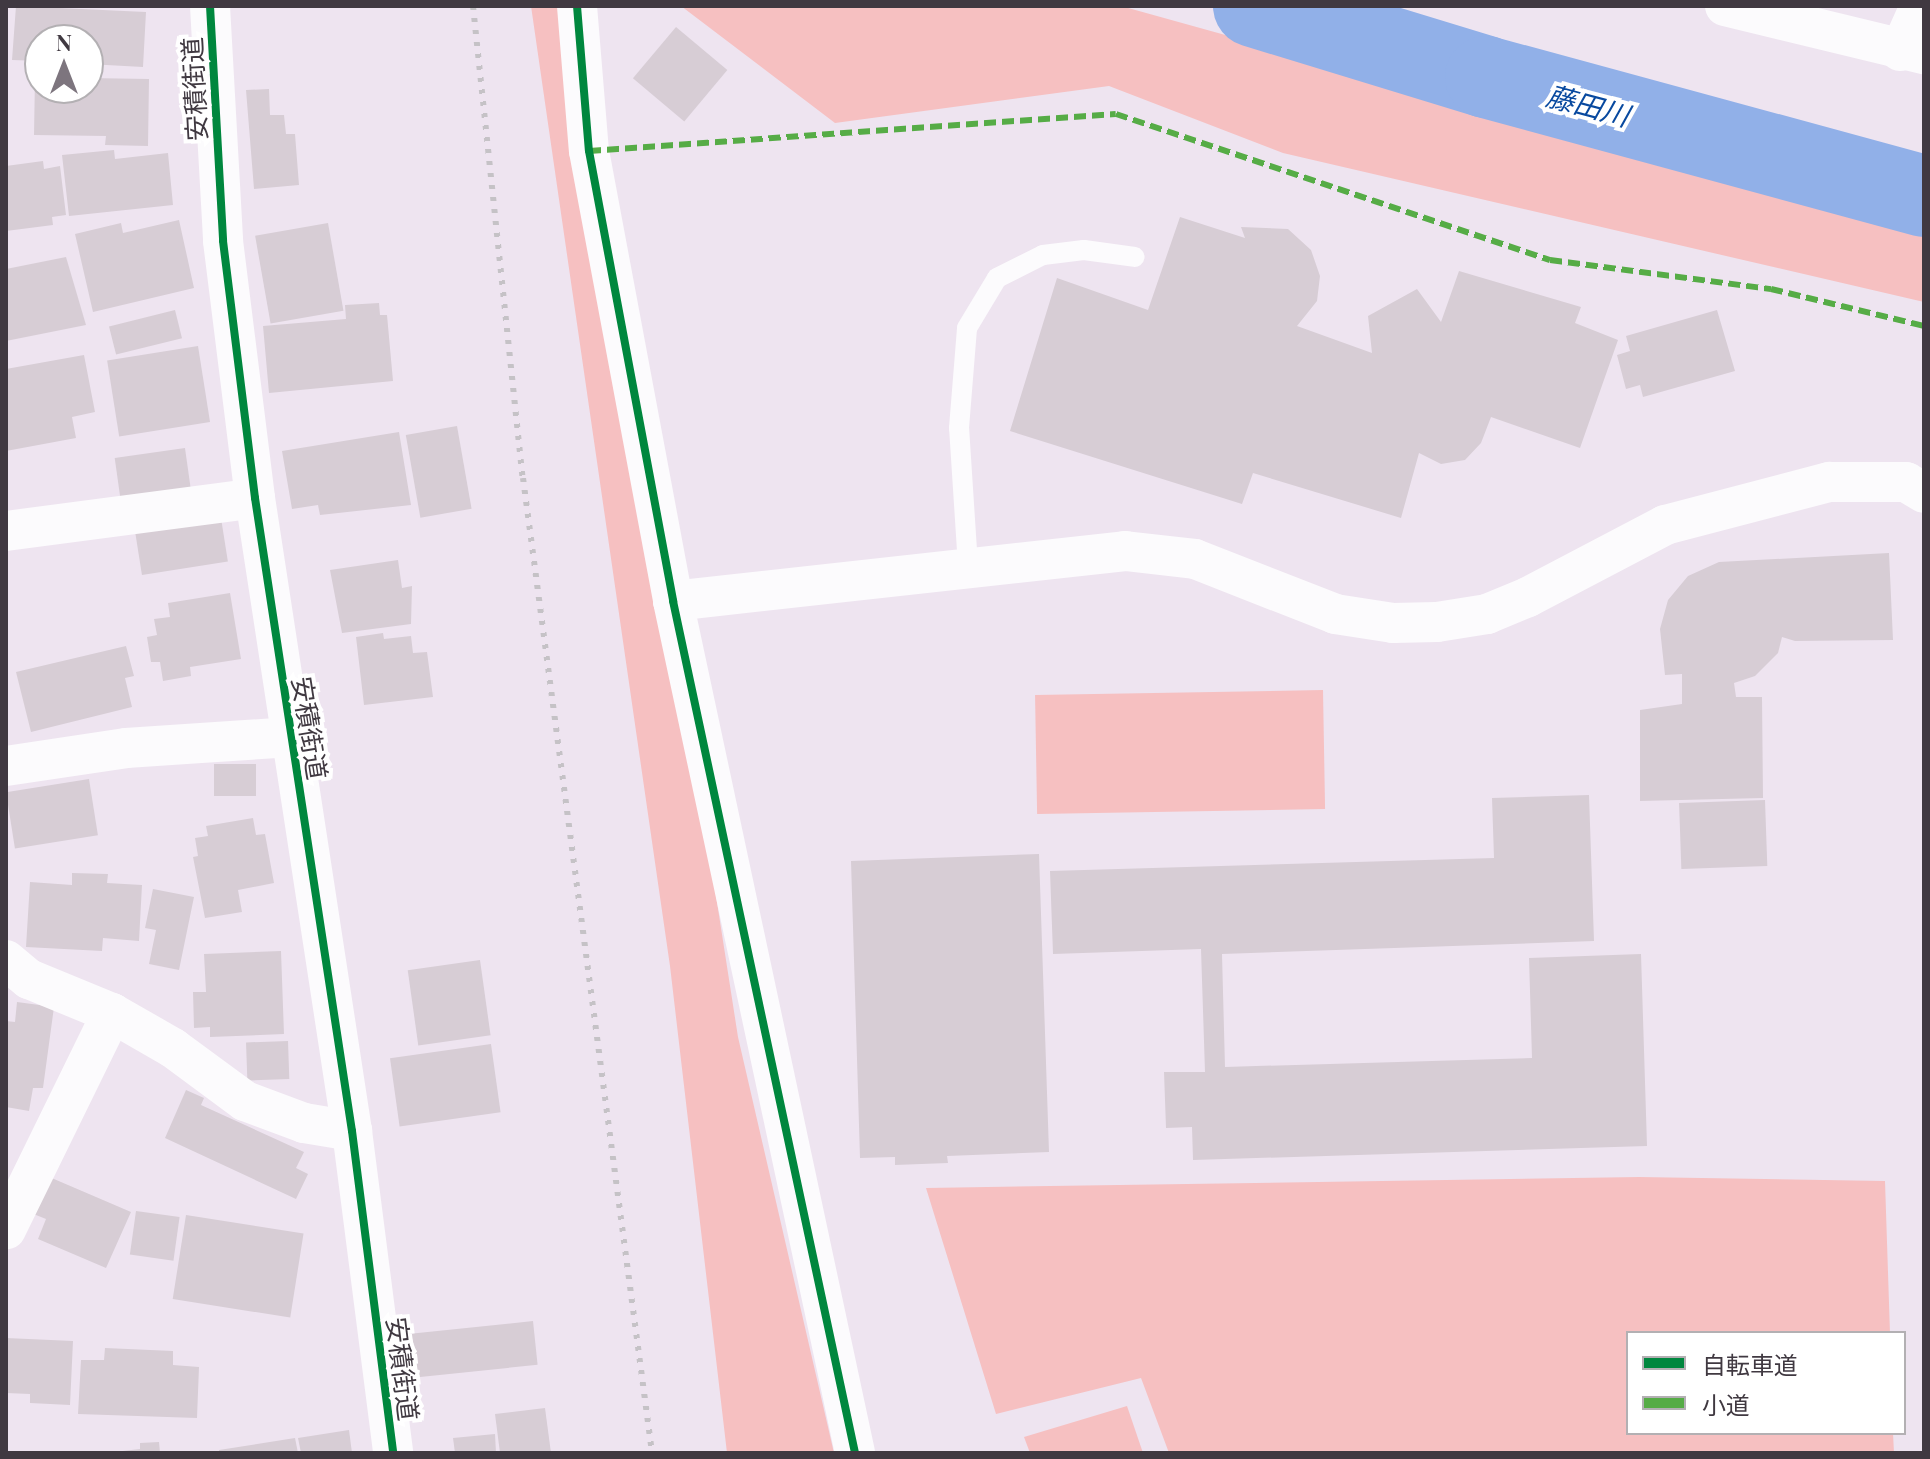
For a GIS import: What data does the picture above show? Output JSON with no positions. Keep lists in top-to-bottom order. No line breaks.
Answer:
{"streets":{"street":["安積街道"]},"water":["藤田川"],"legend":["自転車道","小道"],"north":"top"}
